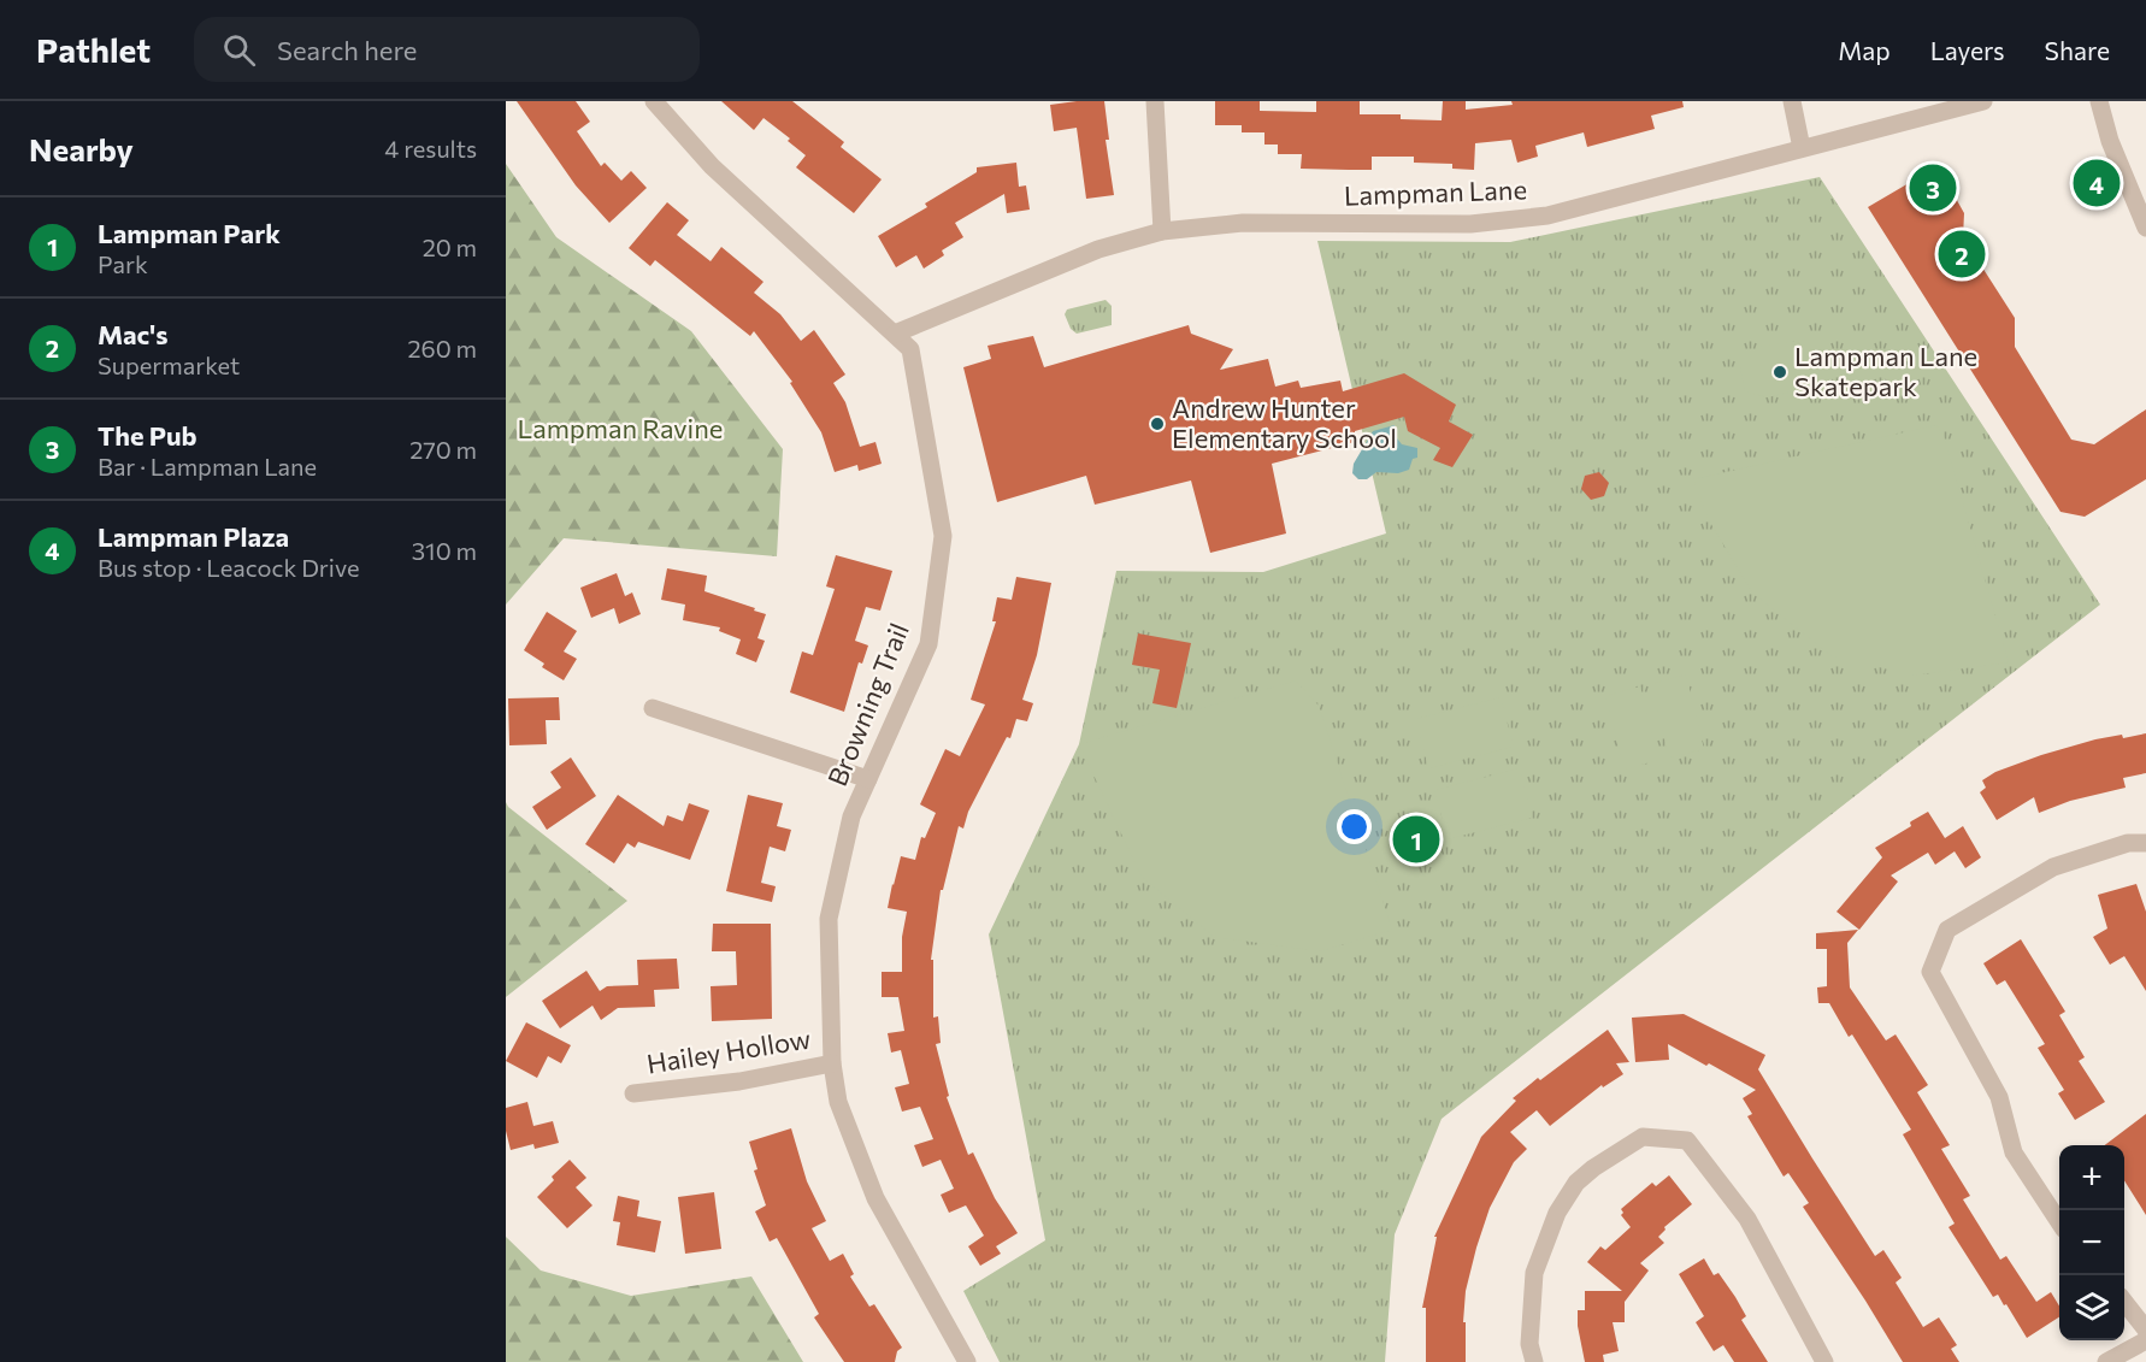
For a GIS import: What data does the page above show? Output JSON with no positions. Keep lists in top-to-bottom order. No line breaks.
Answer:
{"streets":{"street":["Lampman Lane","Browning Trail","Hailey Hollow"]},"crossings":[["Lampman Lane","Browning Trail"],["Browning Trail","Hailey Hollow"]],"parks":["Lampman Ravine"],"places":["Lampman Lane Skatepark","Andrew Hunter Elementary School"],"page":{"header":"Pathlet","search":"Search here","nav":["Map","Layers","Share"],"heading":["Nearby","4 results"],"pins":["4","3","2","1"],"list":[{"mark":"1","name":"Lampman Park","note":"Park","value":"20 m"},{"mark":"2","name":"Mac's","note":"Supermarket","value":"260 m"},{"mark":"3","name":"The Pub","note":"Bar · Lampman Lane","value":"270 m"},{"mark":"4","name":"Lampman Plaza","note":"Bus stop · Leacock Drive","value":"310 m"}],"map_buttons":["+","−"]}}
